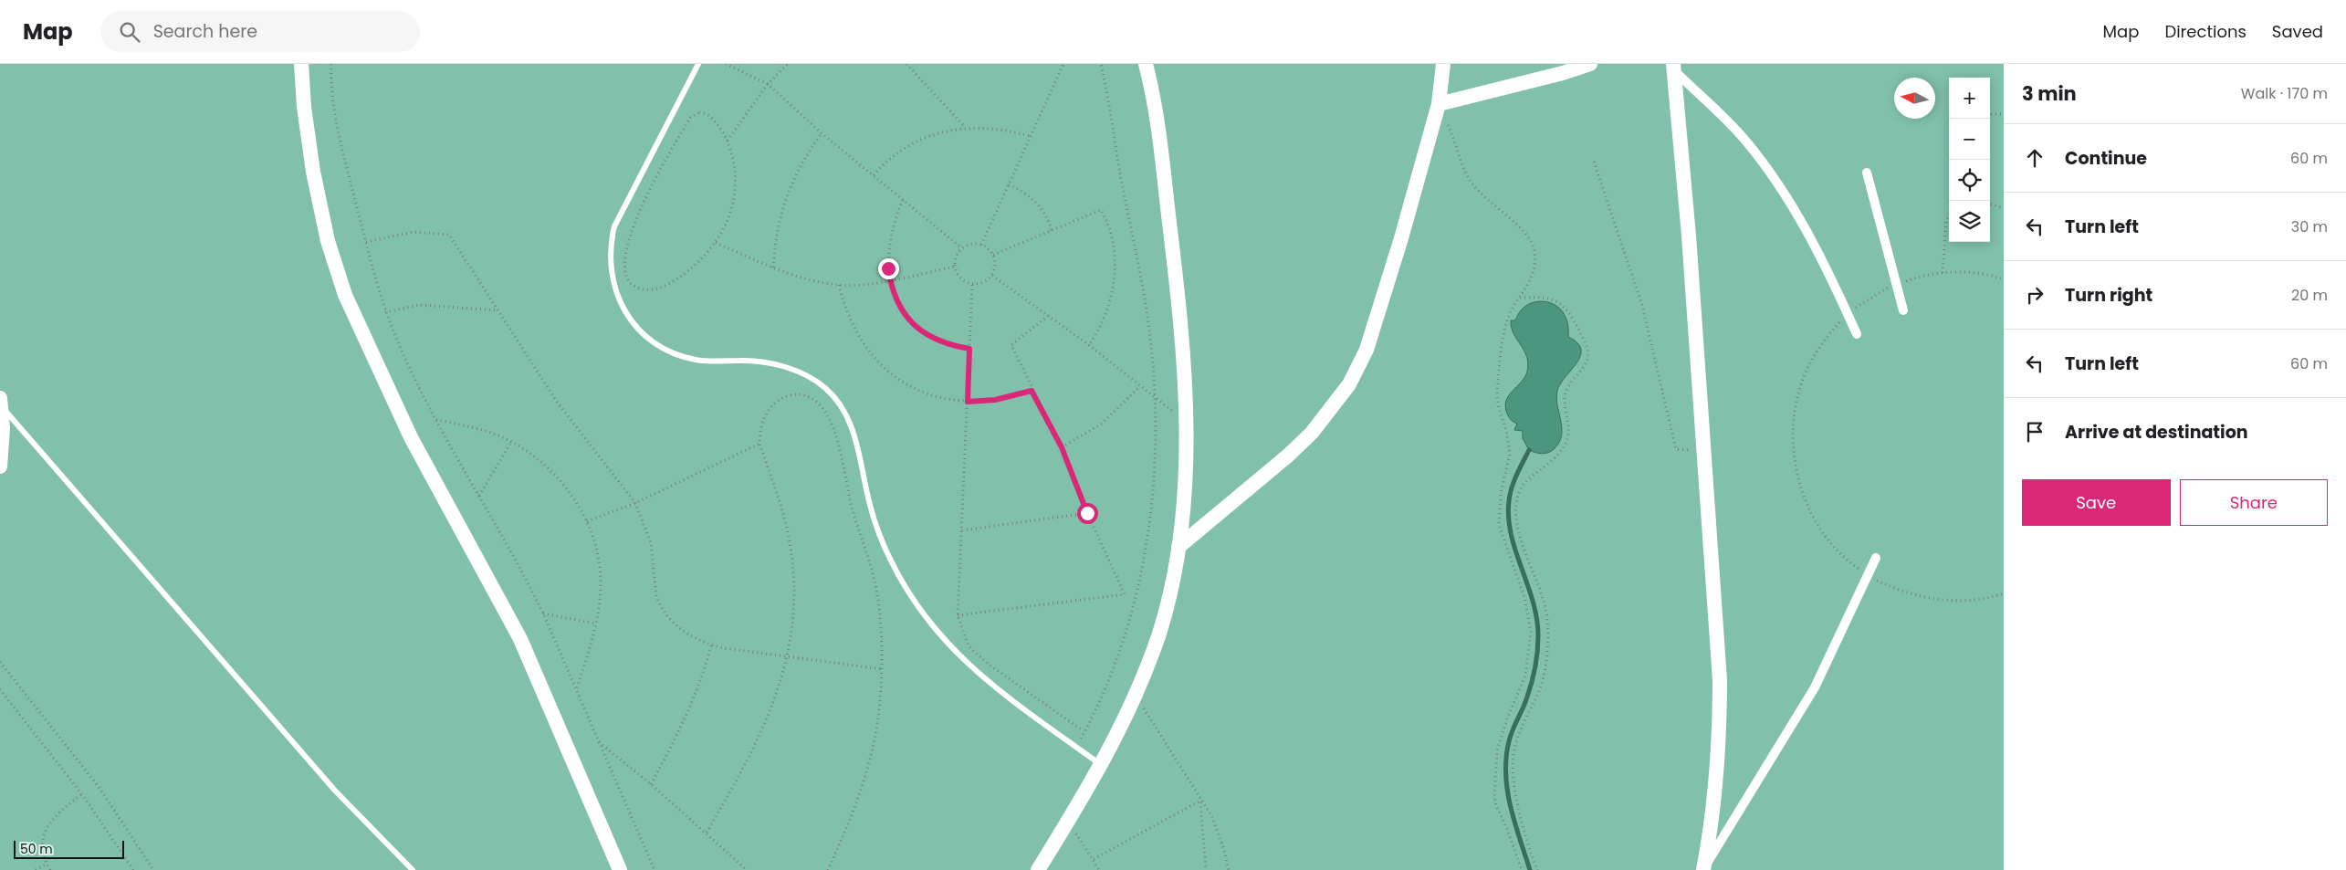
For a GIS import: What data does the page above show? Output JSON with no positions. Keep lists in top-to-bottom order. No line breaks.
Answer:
{"scale_bar":"50 m","north":"left","page":{"header":"Map","search":"Search here","nav":["Map","Directions","Saved"],"heading":["3 min","Walk · 170 m"],"map_buttons":["+","−"],"list":[["Continue","60 m"],["Turn left","30 m"],["Turn right","20 m"],["Turn left","60 m"],"Arrive at destination"],"buttons":["Save","Share"],"scale":"50 m"}}
